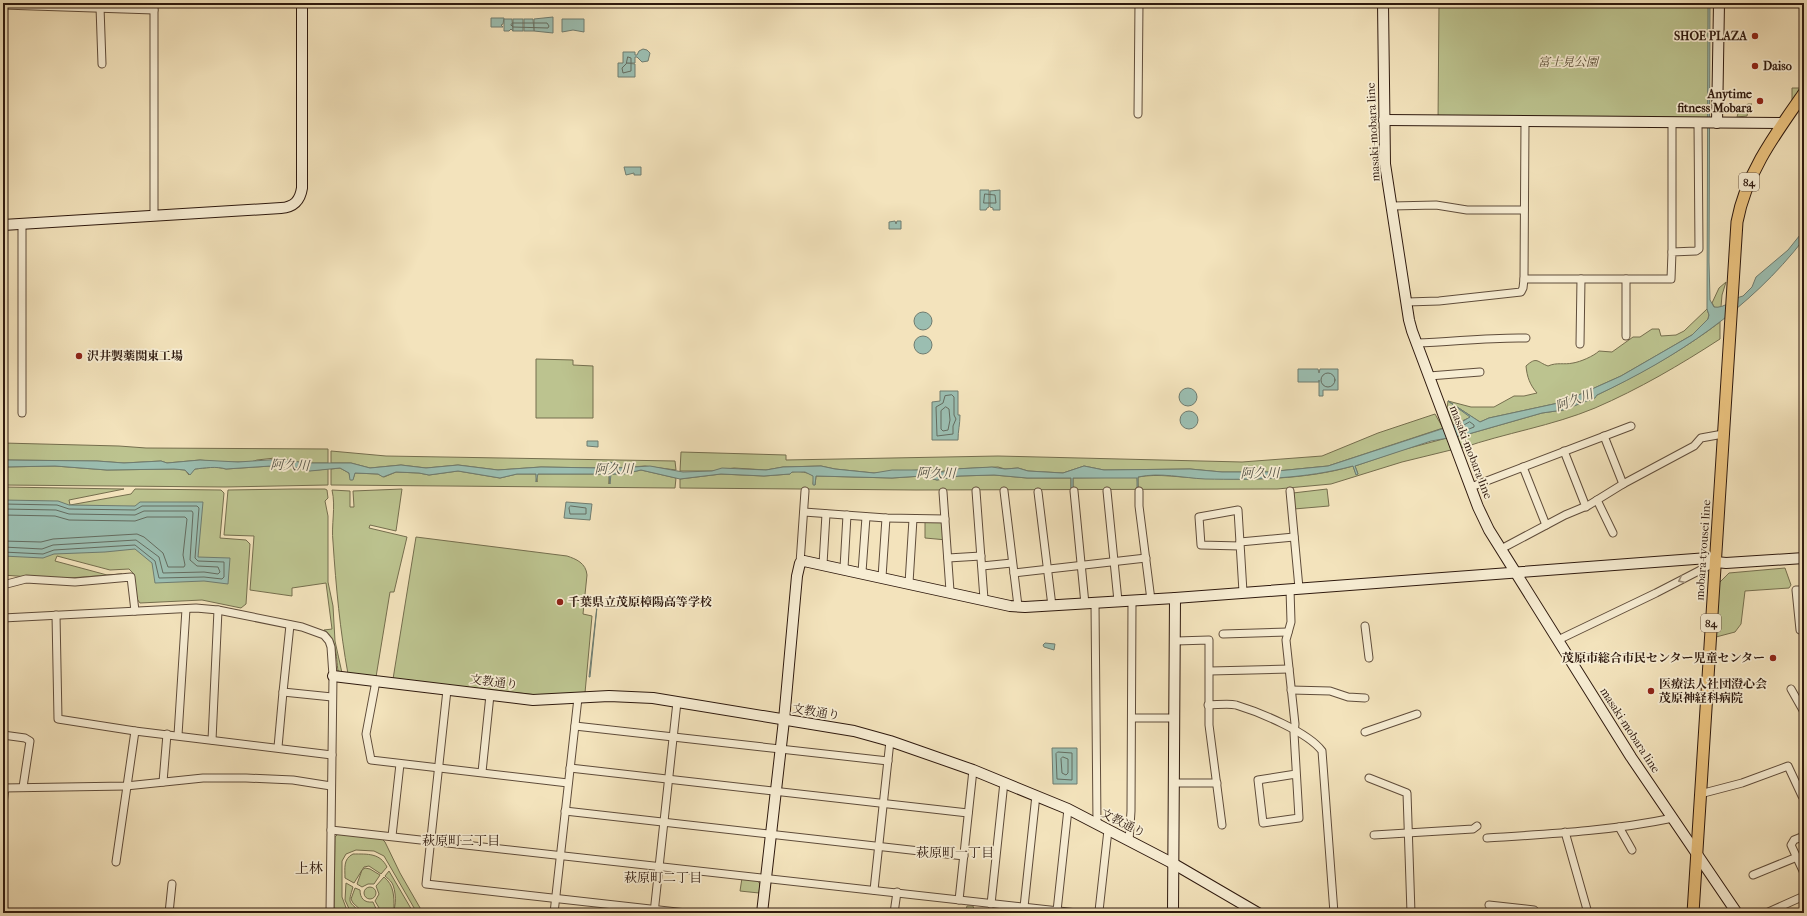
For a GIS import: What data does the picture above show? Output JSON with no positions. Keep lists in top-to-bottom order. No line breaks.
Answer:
{"streets":{"main road":["84","mobara-tyousei line"],"street":["masaki-mobara line","文教通り"]},"crossings":[["masaki-mobara line","mobara-tyousei line"],["84","mobara-tyousei line"]],"districts":["萩原町三丁目","萩原町一丁目","上林","萩原町二丁目"],"water":["阿久川"],"parks":["富士見公園"],"places":["SHOE PLAZA","Daiso","Anytime fitness Mobara","沢井製薬関東工場","千葉県立茂原樟陽高等学校","茂原市総合市民センター児童センター","医療法人社団澄心会 茂原神経科病院"]}
